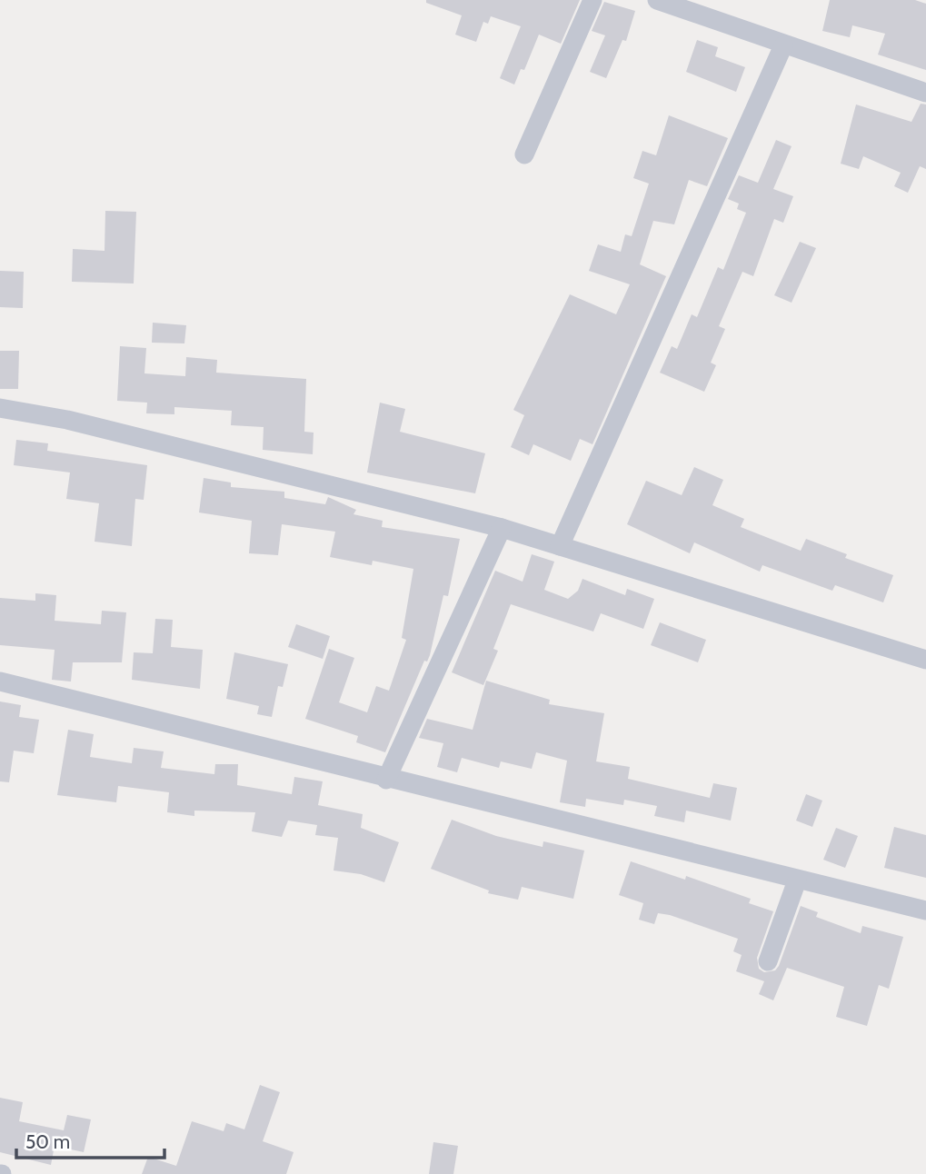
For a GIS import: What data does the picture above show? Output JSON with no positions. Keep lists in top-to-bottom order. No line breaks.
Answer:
{"scale_bar":"50 m"}
